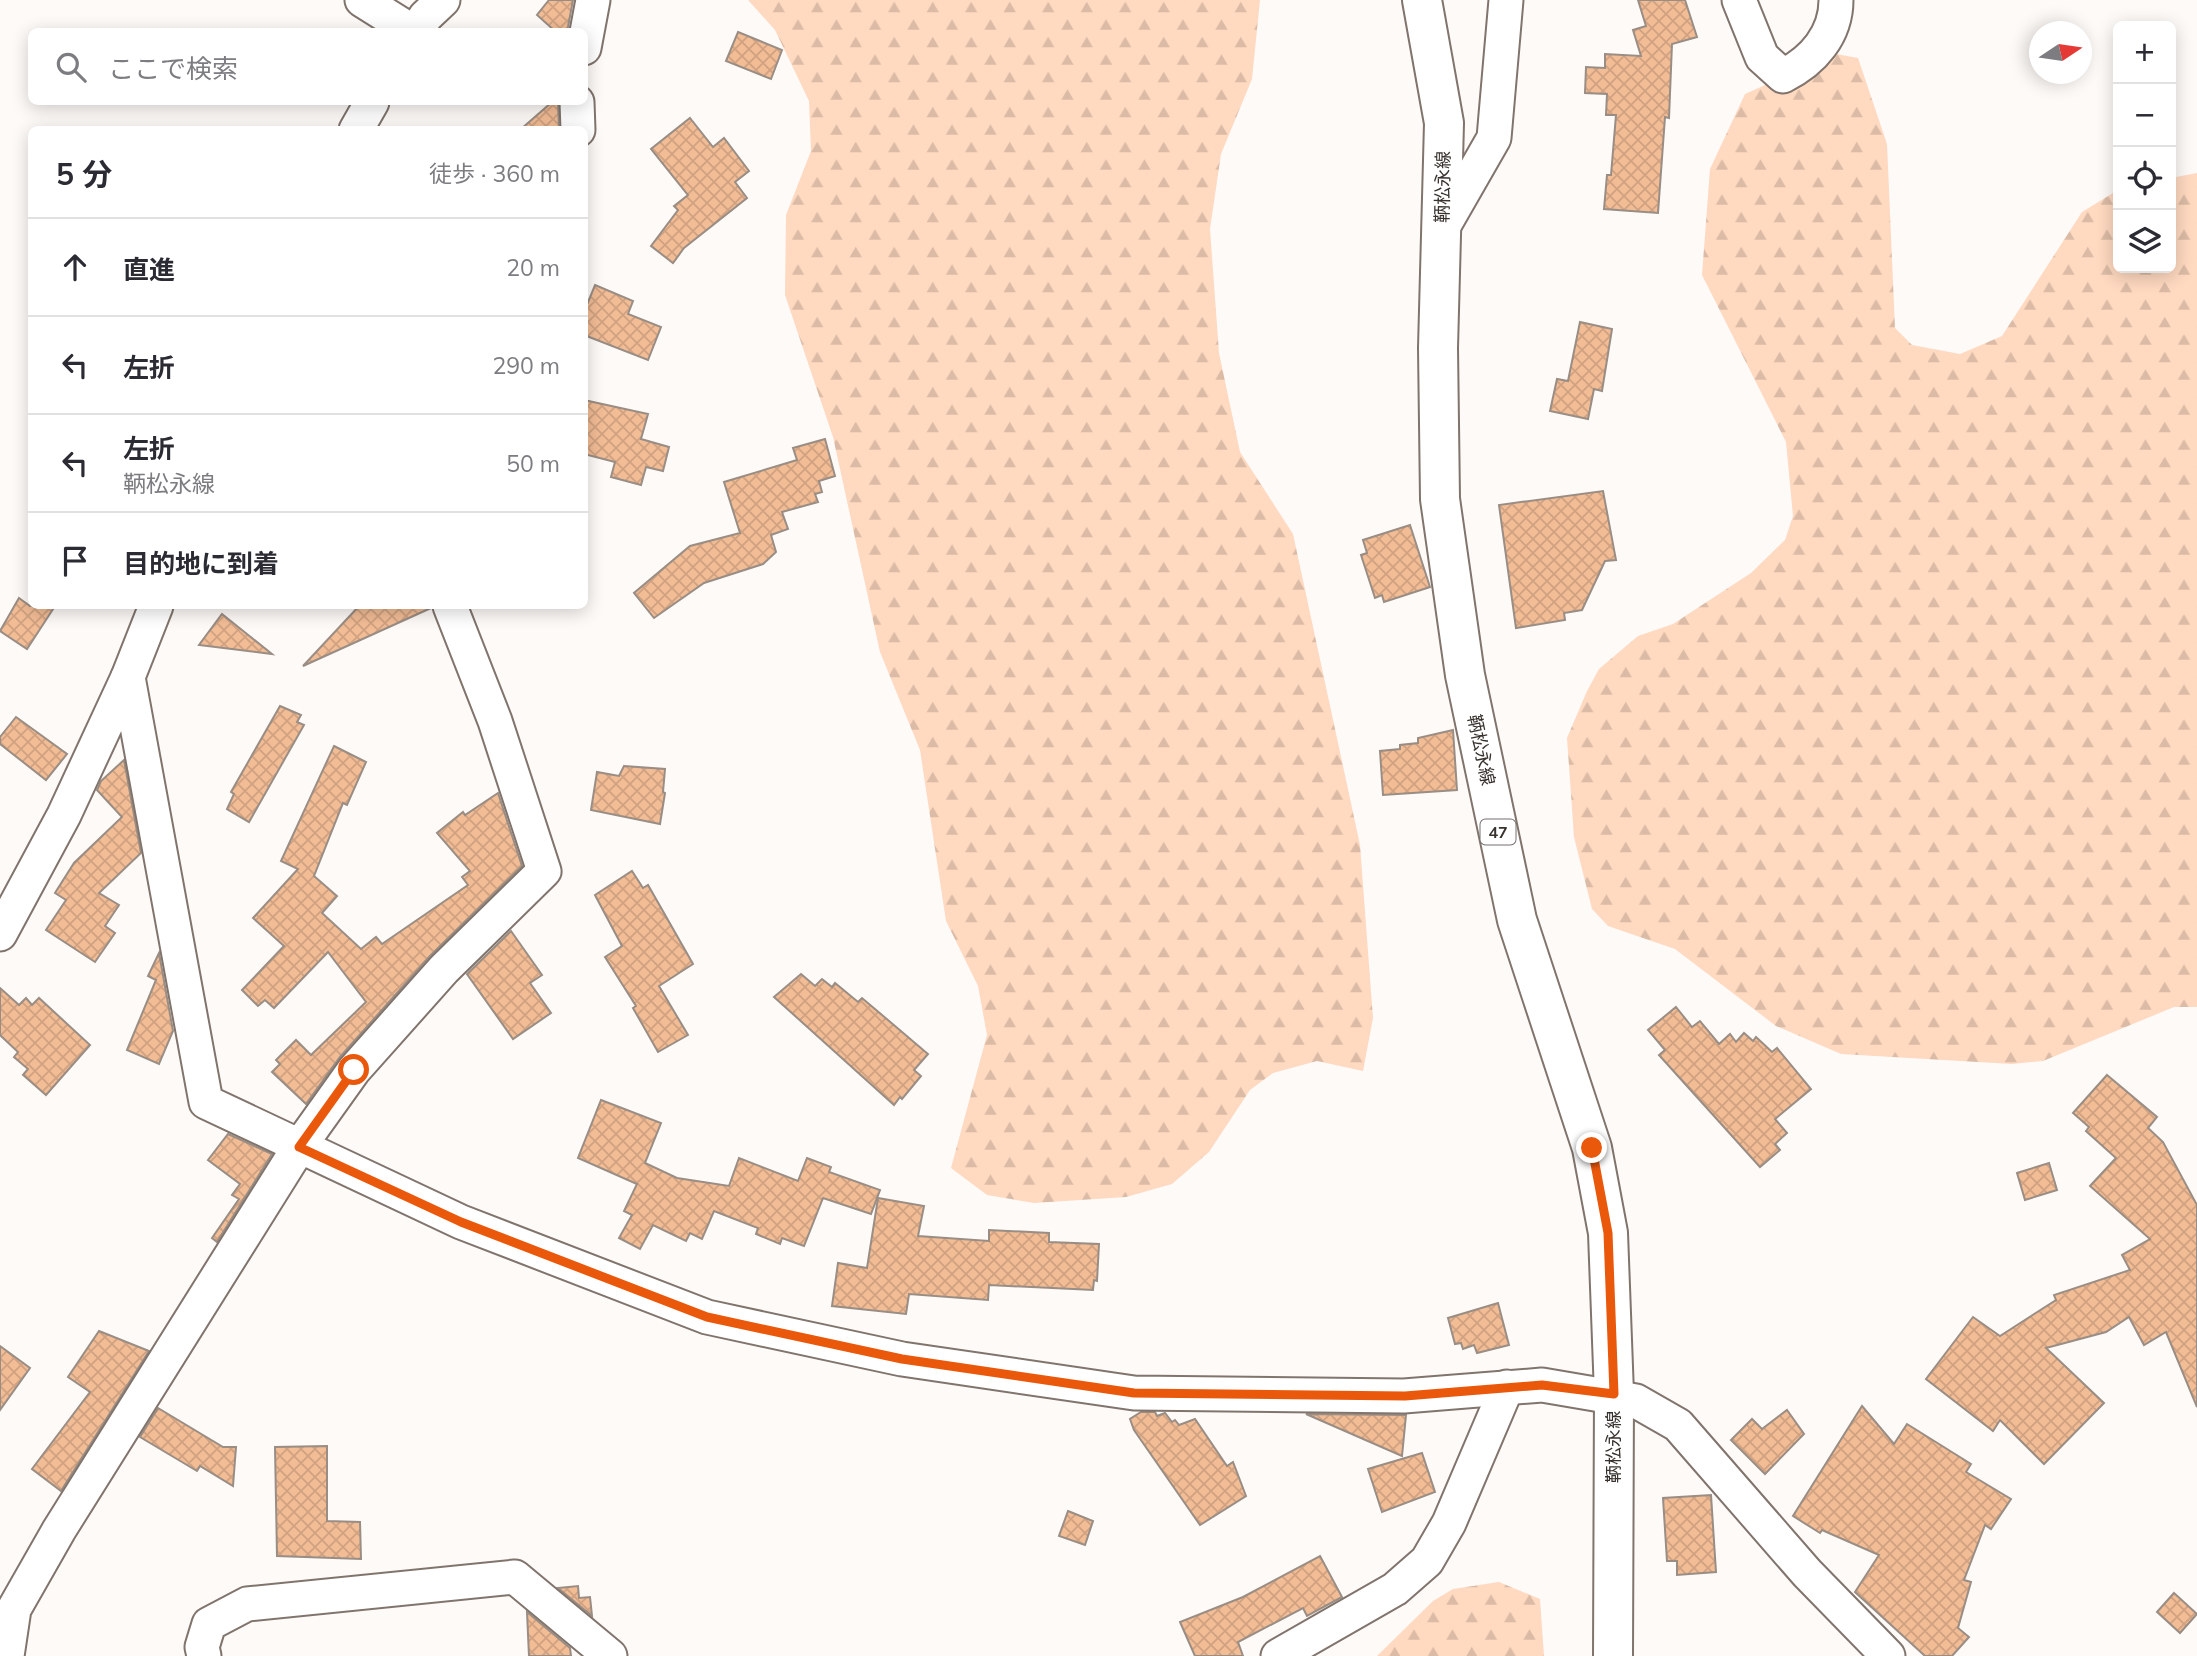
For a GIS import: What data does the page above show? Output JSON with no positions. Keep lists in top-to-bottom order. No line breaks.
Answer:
{"streets":{"main road":["鞆松永線","47"]},"north":"right","page":{"map_buttons":["+","−"],"search":"ここで検索","heading":["5 分","徒歩 · 360 m"],"list":[["直進","20 m"],["左折","290 m"],["左折","鞆松永線","50 m"],"目的地に到着"]}}
